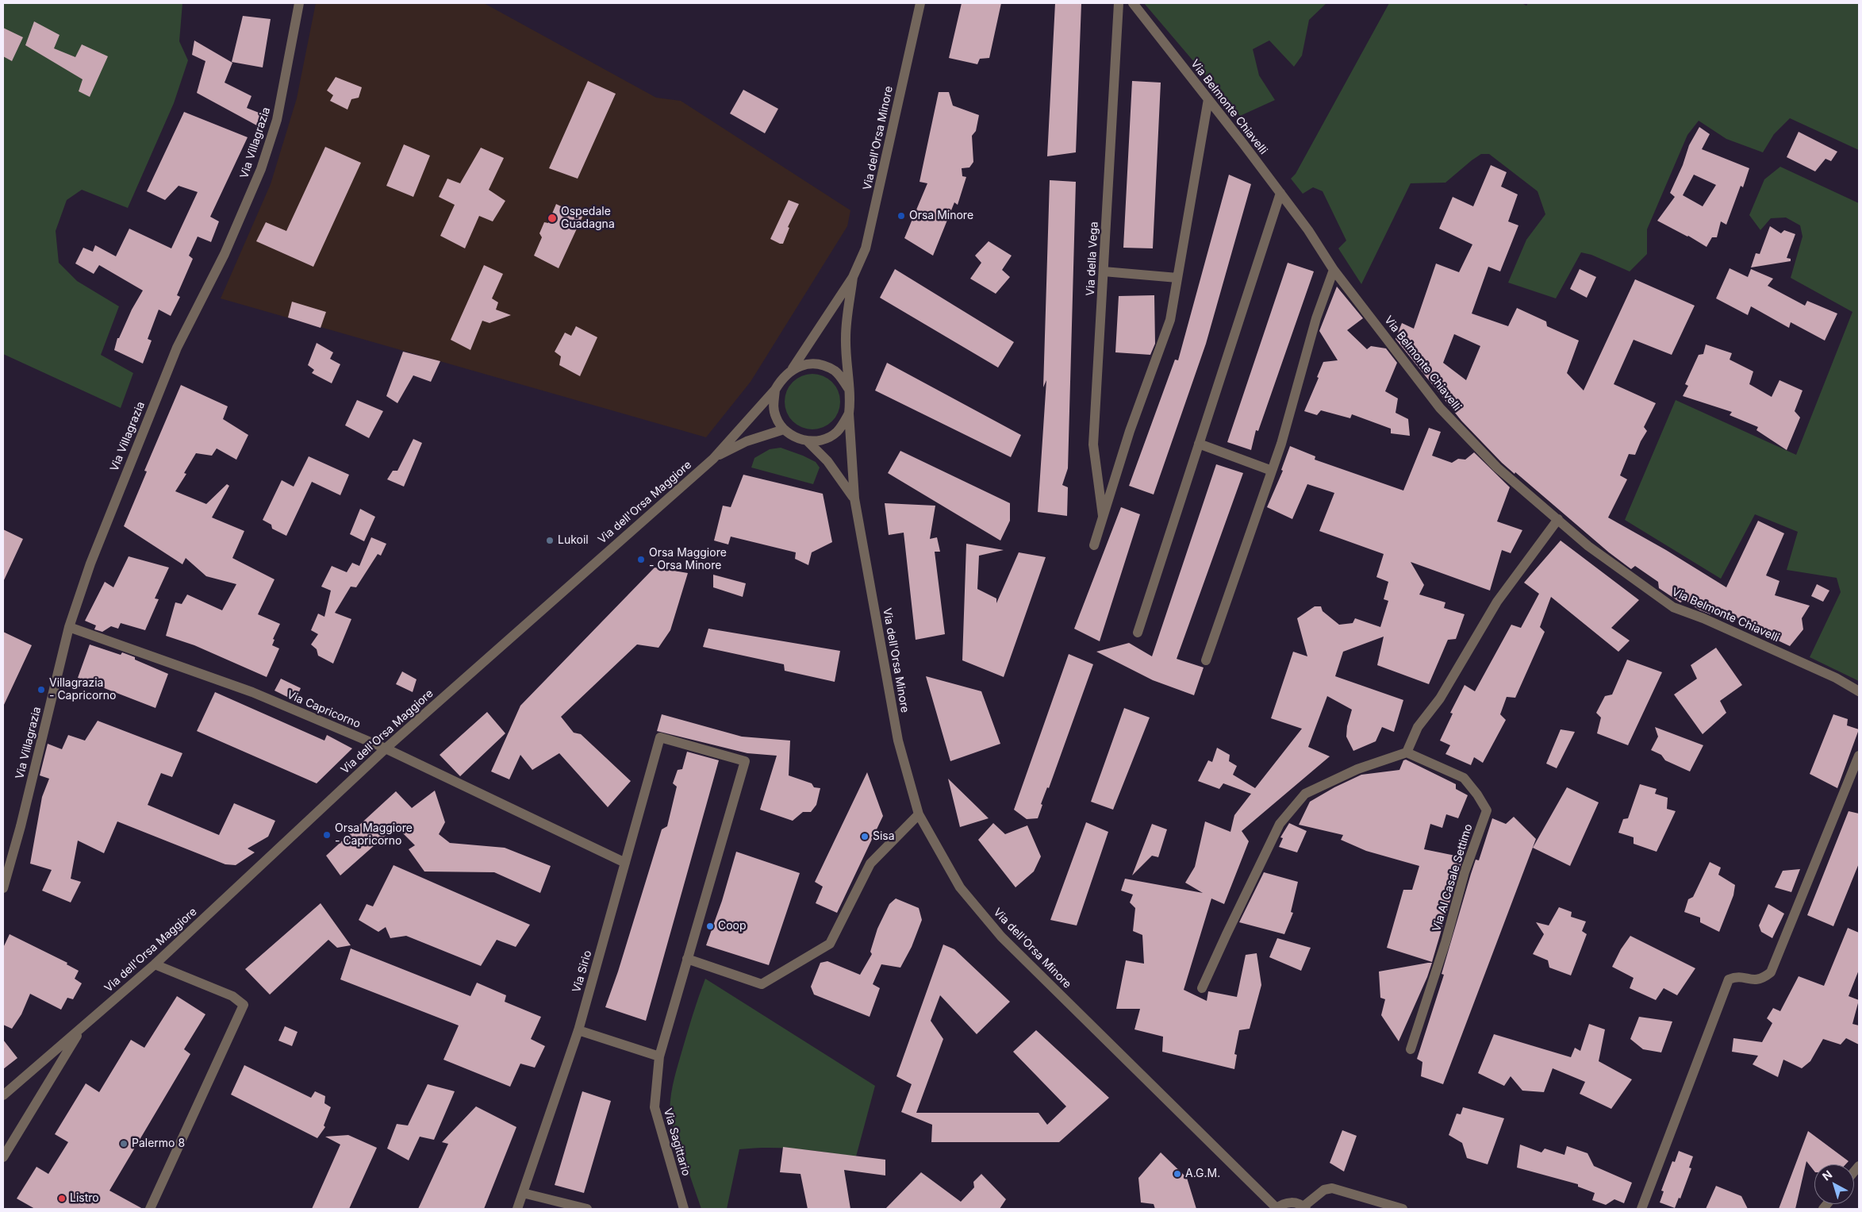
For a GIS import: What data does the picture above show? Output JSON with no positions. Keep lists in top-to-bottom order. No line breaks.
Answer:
{"streets":{"street":["Via Belmonte Chiavelli","Via dell'Orsa Minore","Via Villagrazia","Via della Vega","Via dell'Orsa Maggiore","Via Capricorno","Via Al Casale Settimo","Via Sirio","Via Sagittario"]},"crossings":[["Via Villagrazia","Via Capricorno"],["Via dell'Orsa Maggiore","Via Capricorno"],["Via Capricorno","Via Sirio"],["Via Sirio","Via Sagittario"]],"places":["Orsa Minore","Ospedale Guadagna","Lukoil","Orsa Maggiore - Orsa Minore","Villagrazia - Capricorno","Orsa Maggiore - Capricorno","Sisa","Coop","Palermo 8","A.G.M.","Listro"],"north":"top left"}
